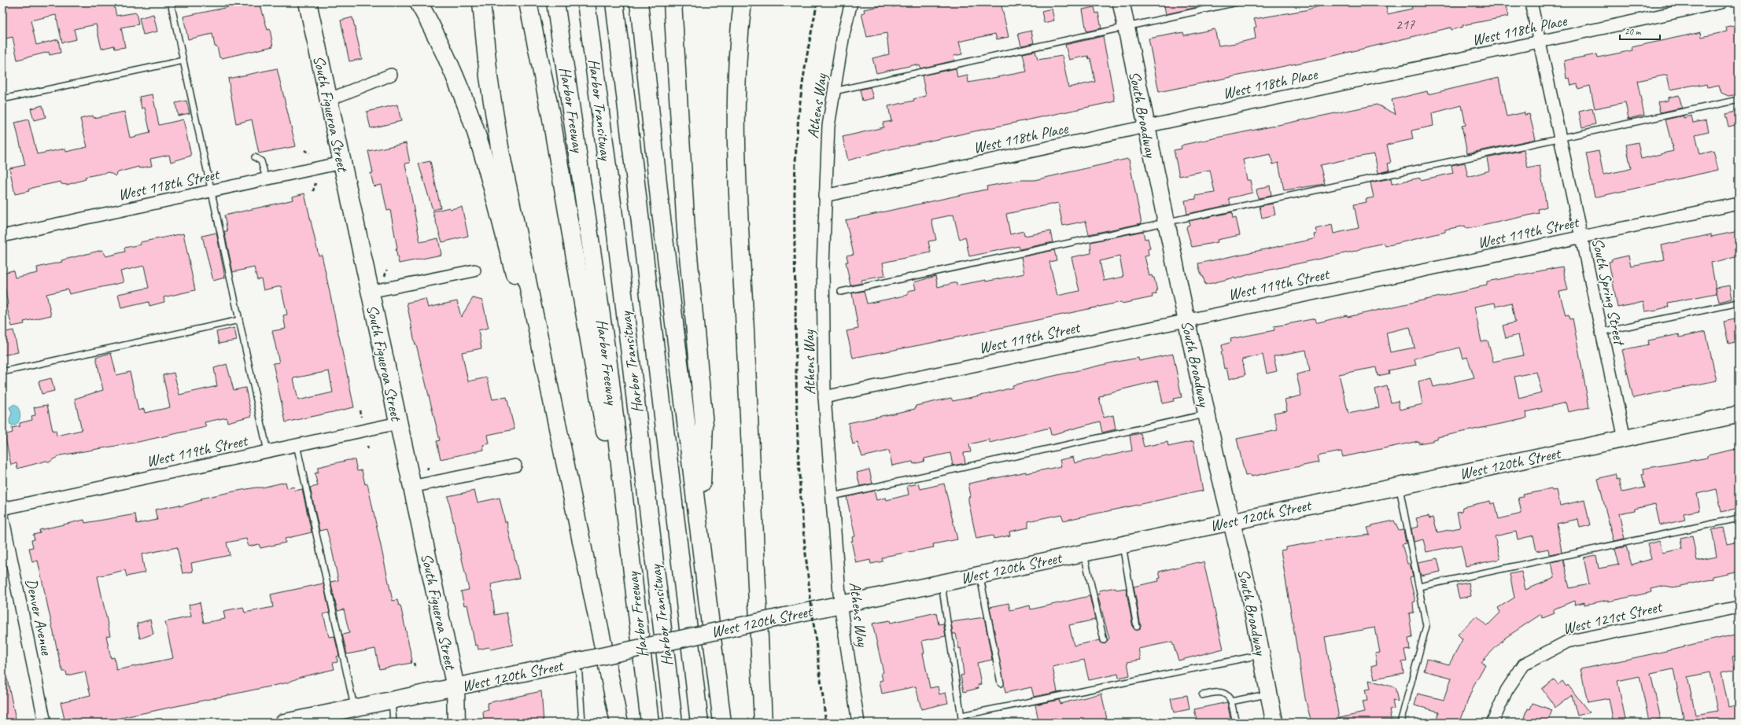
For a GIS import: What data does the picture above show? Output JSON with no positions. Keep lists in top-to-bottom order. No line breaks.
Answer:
{"streets":{"main road":["Harbor Freeway","Harbor Transitway","South Figueroa Street"],"street":["West 118th Place","Athens Way","South Broadway","West 118th Street","West 119th Street","South Spring Street","West 120th Street","Denver Avenue","West 121st Street"]},"crossings":[["West 118th Place","Athens Way"],["West 118th Place","South Broadway"],["West 118th Place","South Spring Street"],["Athens Way","West 119th Street"],["Athens Way","West 120th Street"],["South Figueroa Street","West 118th Street"],["South Figueroa Street","West 119th Street"],["South Figueroa Street","West 120th Street"],["South Broadway","West 119th Street"],["South Broadway","West 120th Street"],["West 119th Street","South Spring Street"],["South Spring Street","West 120th Street"]],"house_numbers":["217"],"scale_bar":"20 m"}
